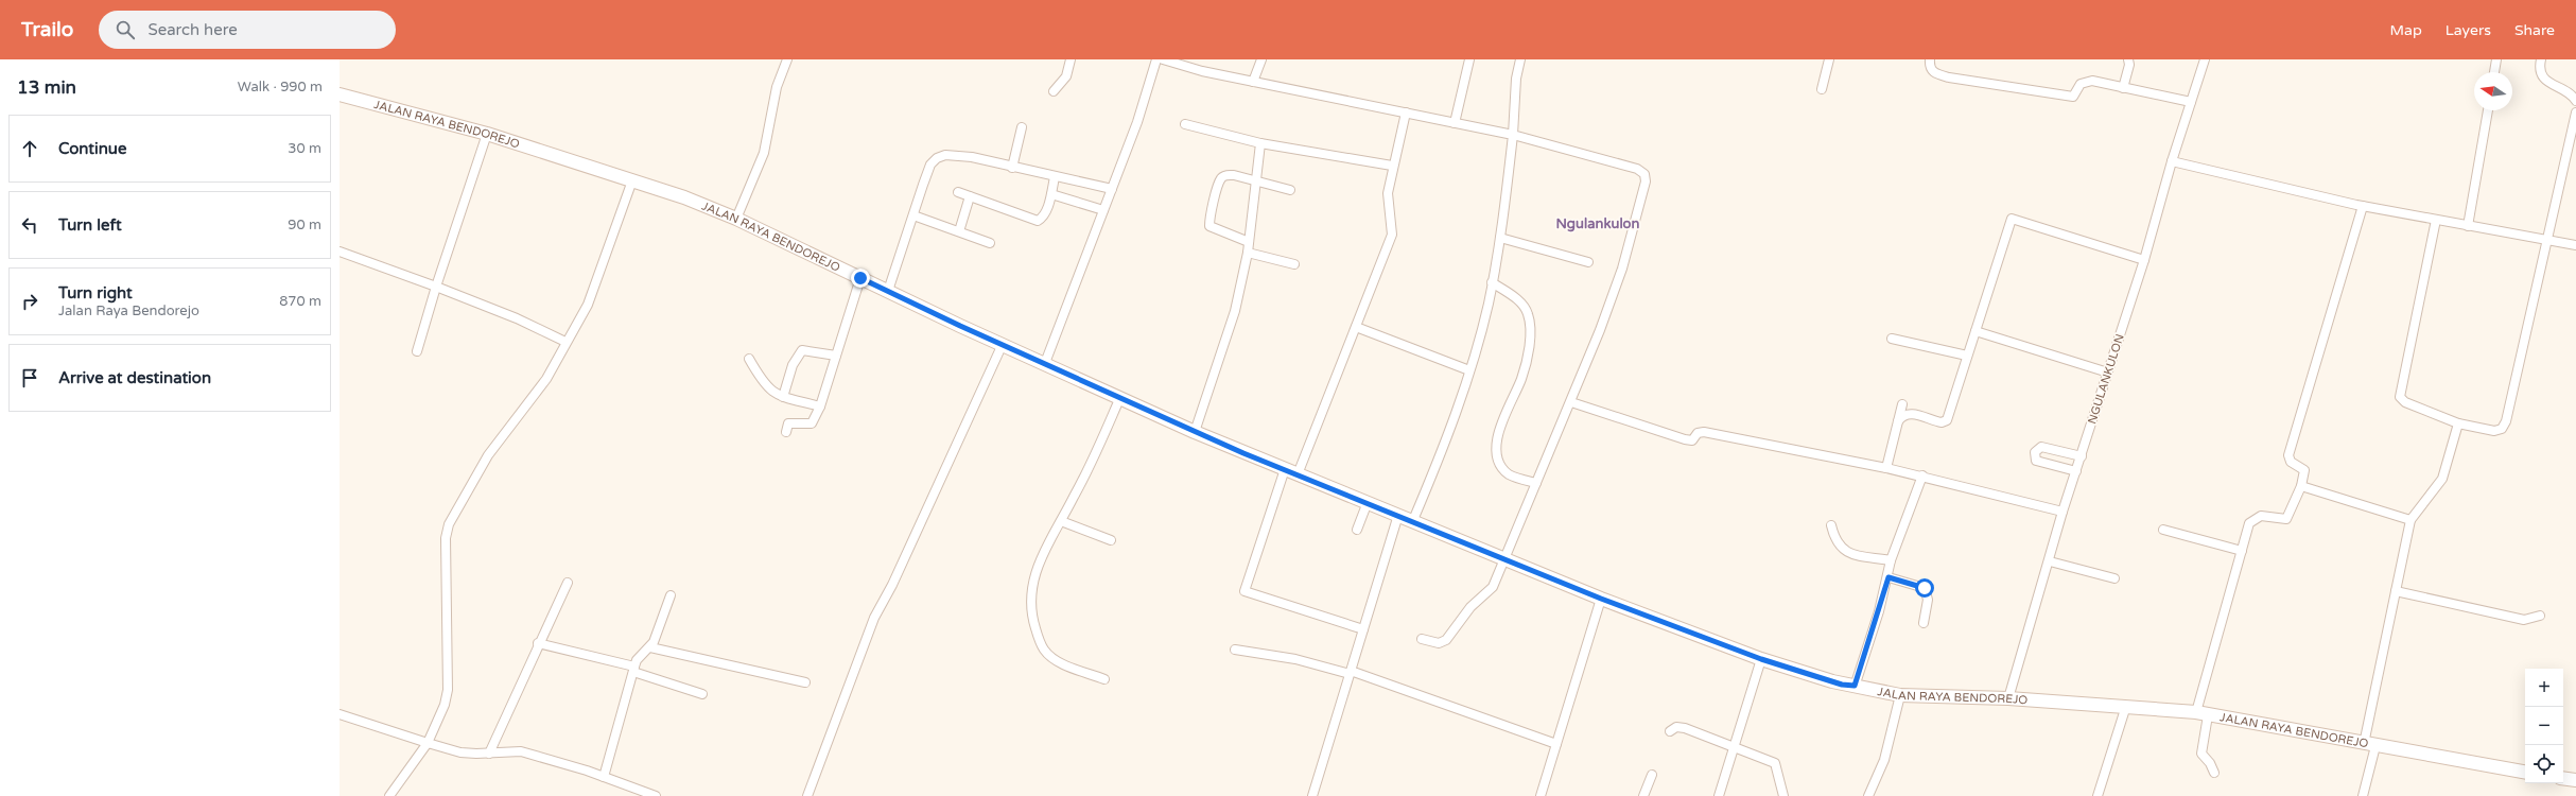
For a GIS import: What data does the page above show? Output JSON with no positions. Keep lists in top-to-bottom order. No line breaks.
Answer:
{"streets":{"main road":["JALAN RAYA BENDOREJO"],"street":["NGULANKULON"]},"crossings":[["JALAN RAYA BENDOREJO","NGULANKULON"]],"districts":["Ngulankulon"],"north":"left","page":{"header":"Trailo","search":"Search here","nav":["Map","Layers","Share"],"heading":["13 min","Walk · 990 m"],"list":[["Continue","30 m"],["Turn left","90 m"],["Turn right","Jalan Raya Bendorejo","870 m"],"Arrive at destination"],"map_buttons":["+","−"]}}
